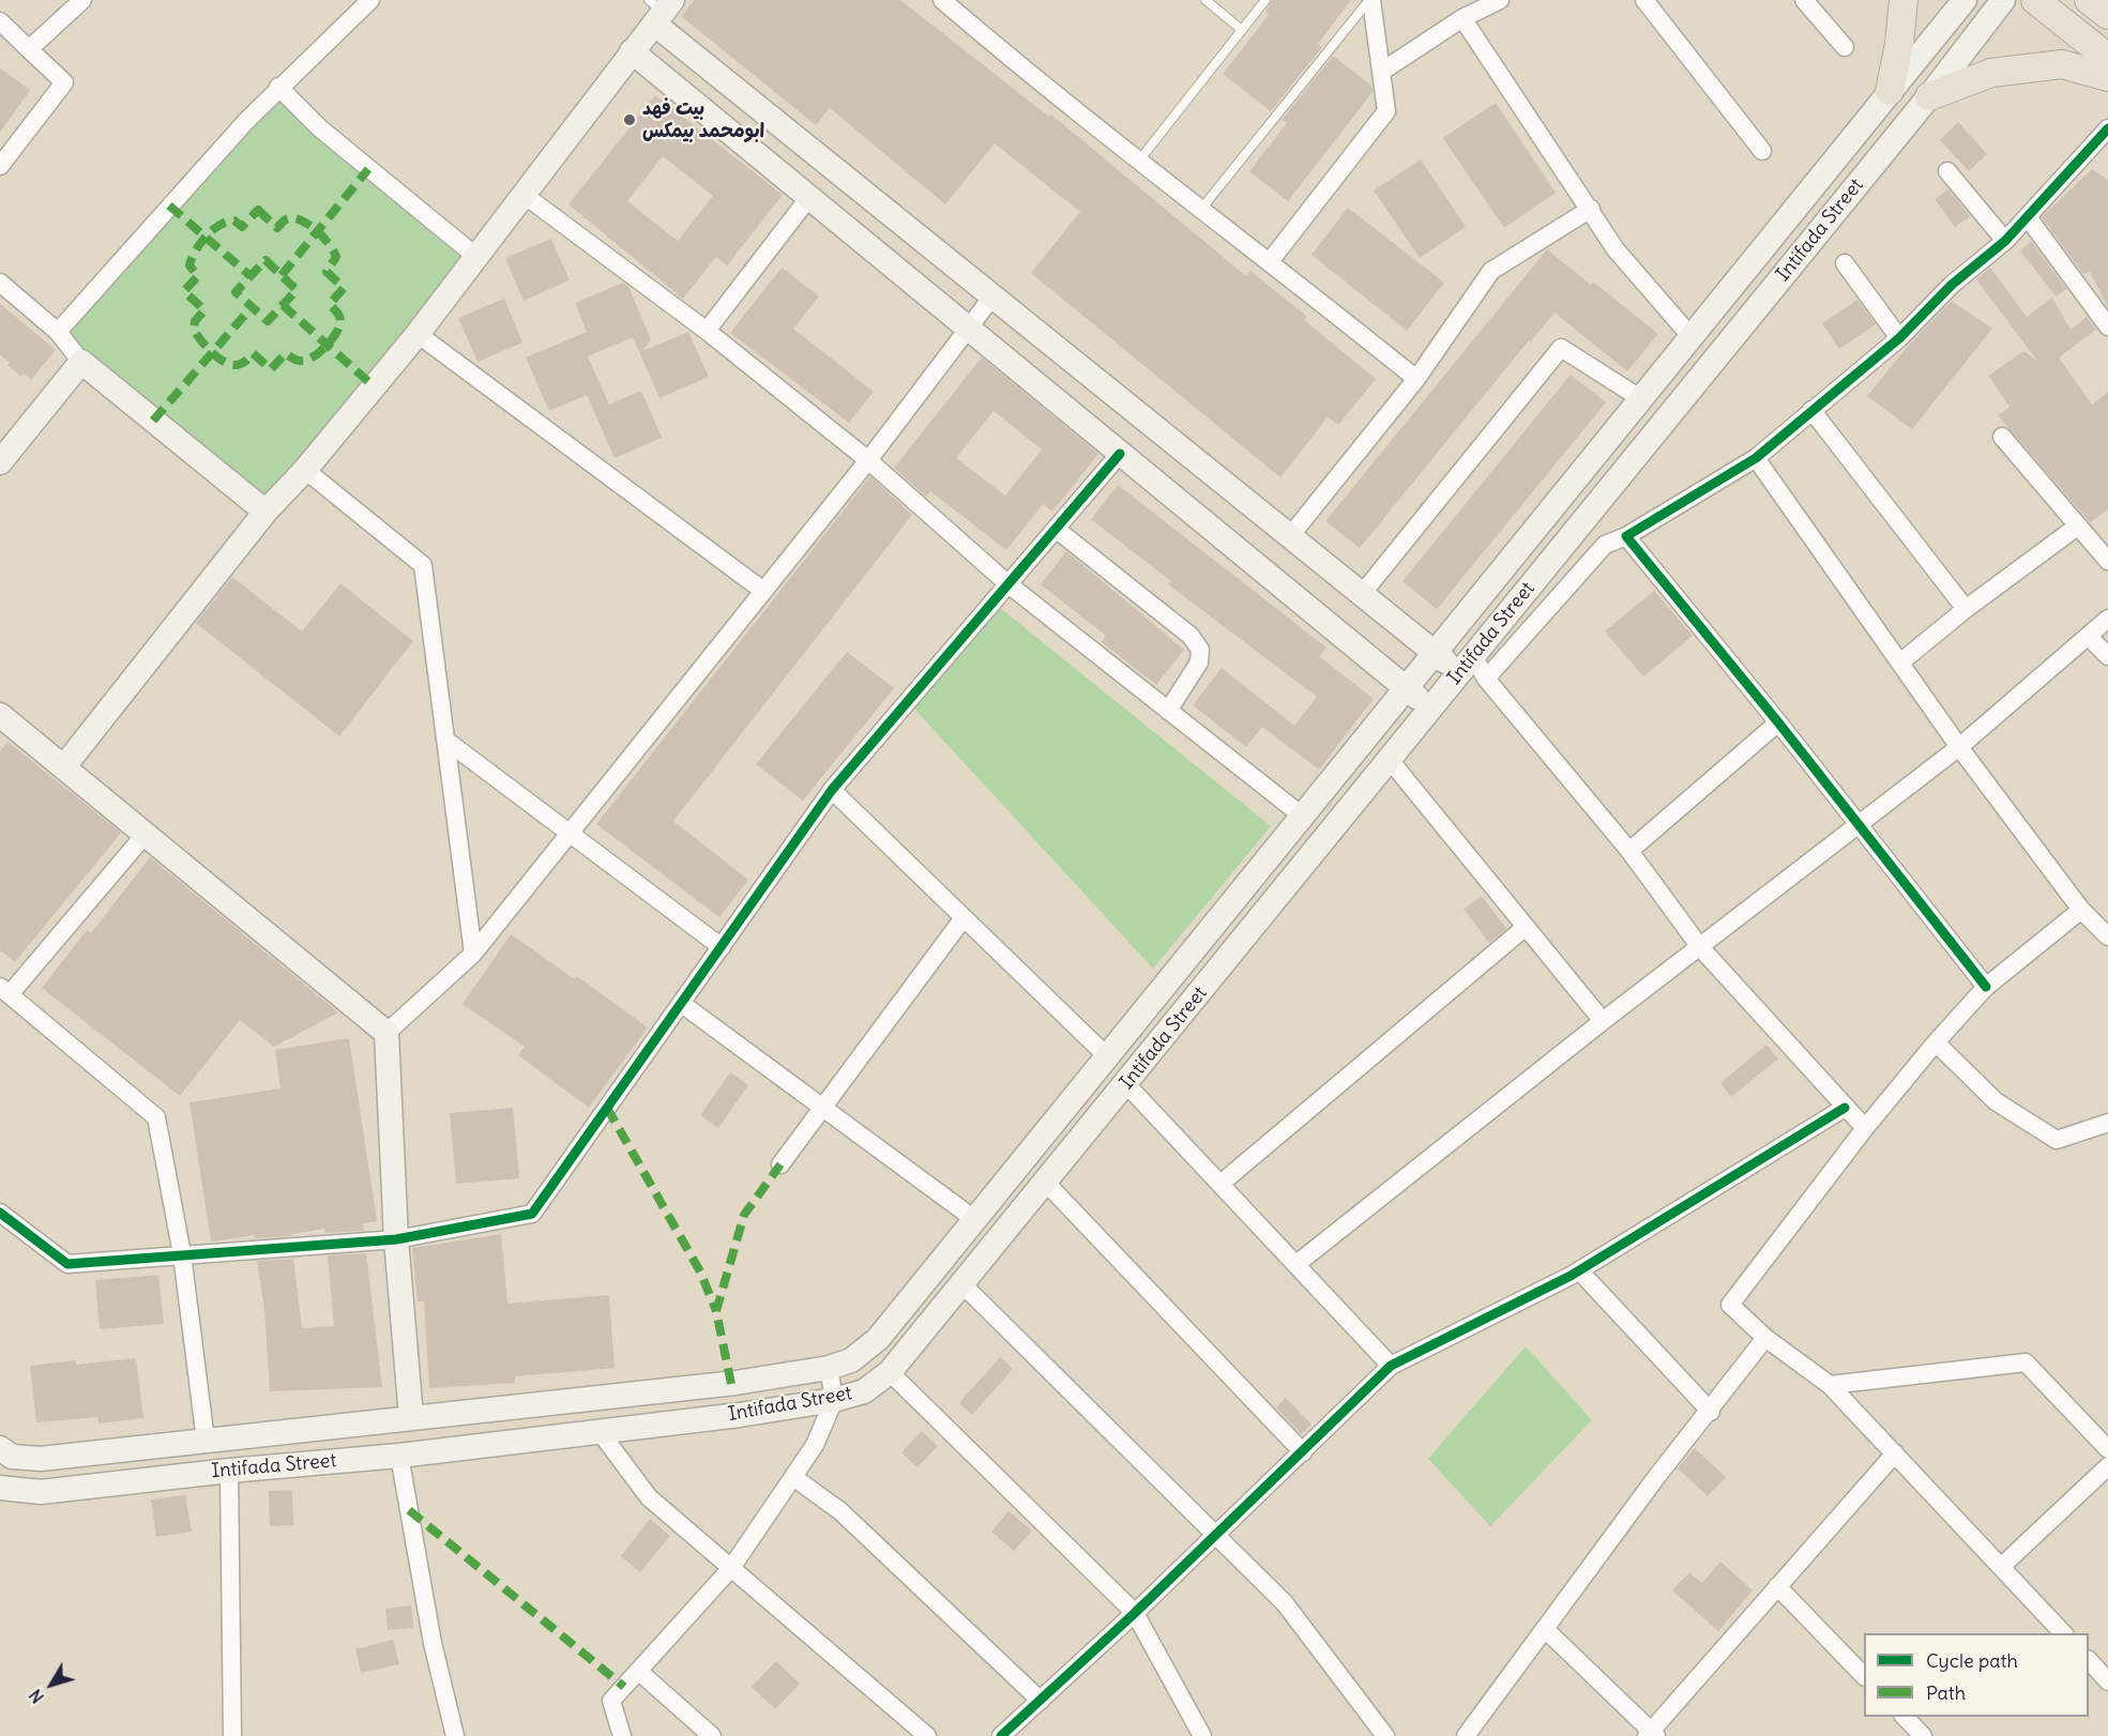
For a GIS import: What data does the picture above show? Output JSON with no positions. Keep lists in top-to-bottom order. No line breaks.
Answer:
{"streets":{"main road":["Intifada Street"]},"places":["بيت فهد ابومحمد بيمكس"],"legend":["Cycle path","Path"],"north":"bottom left"}
